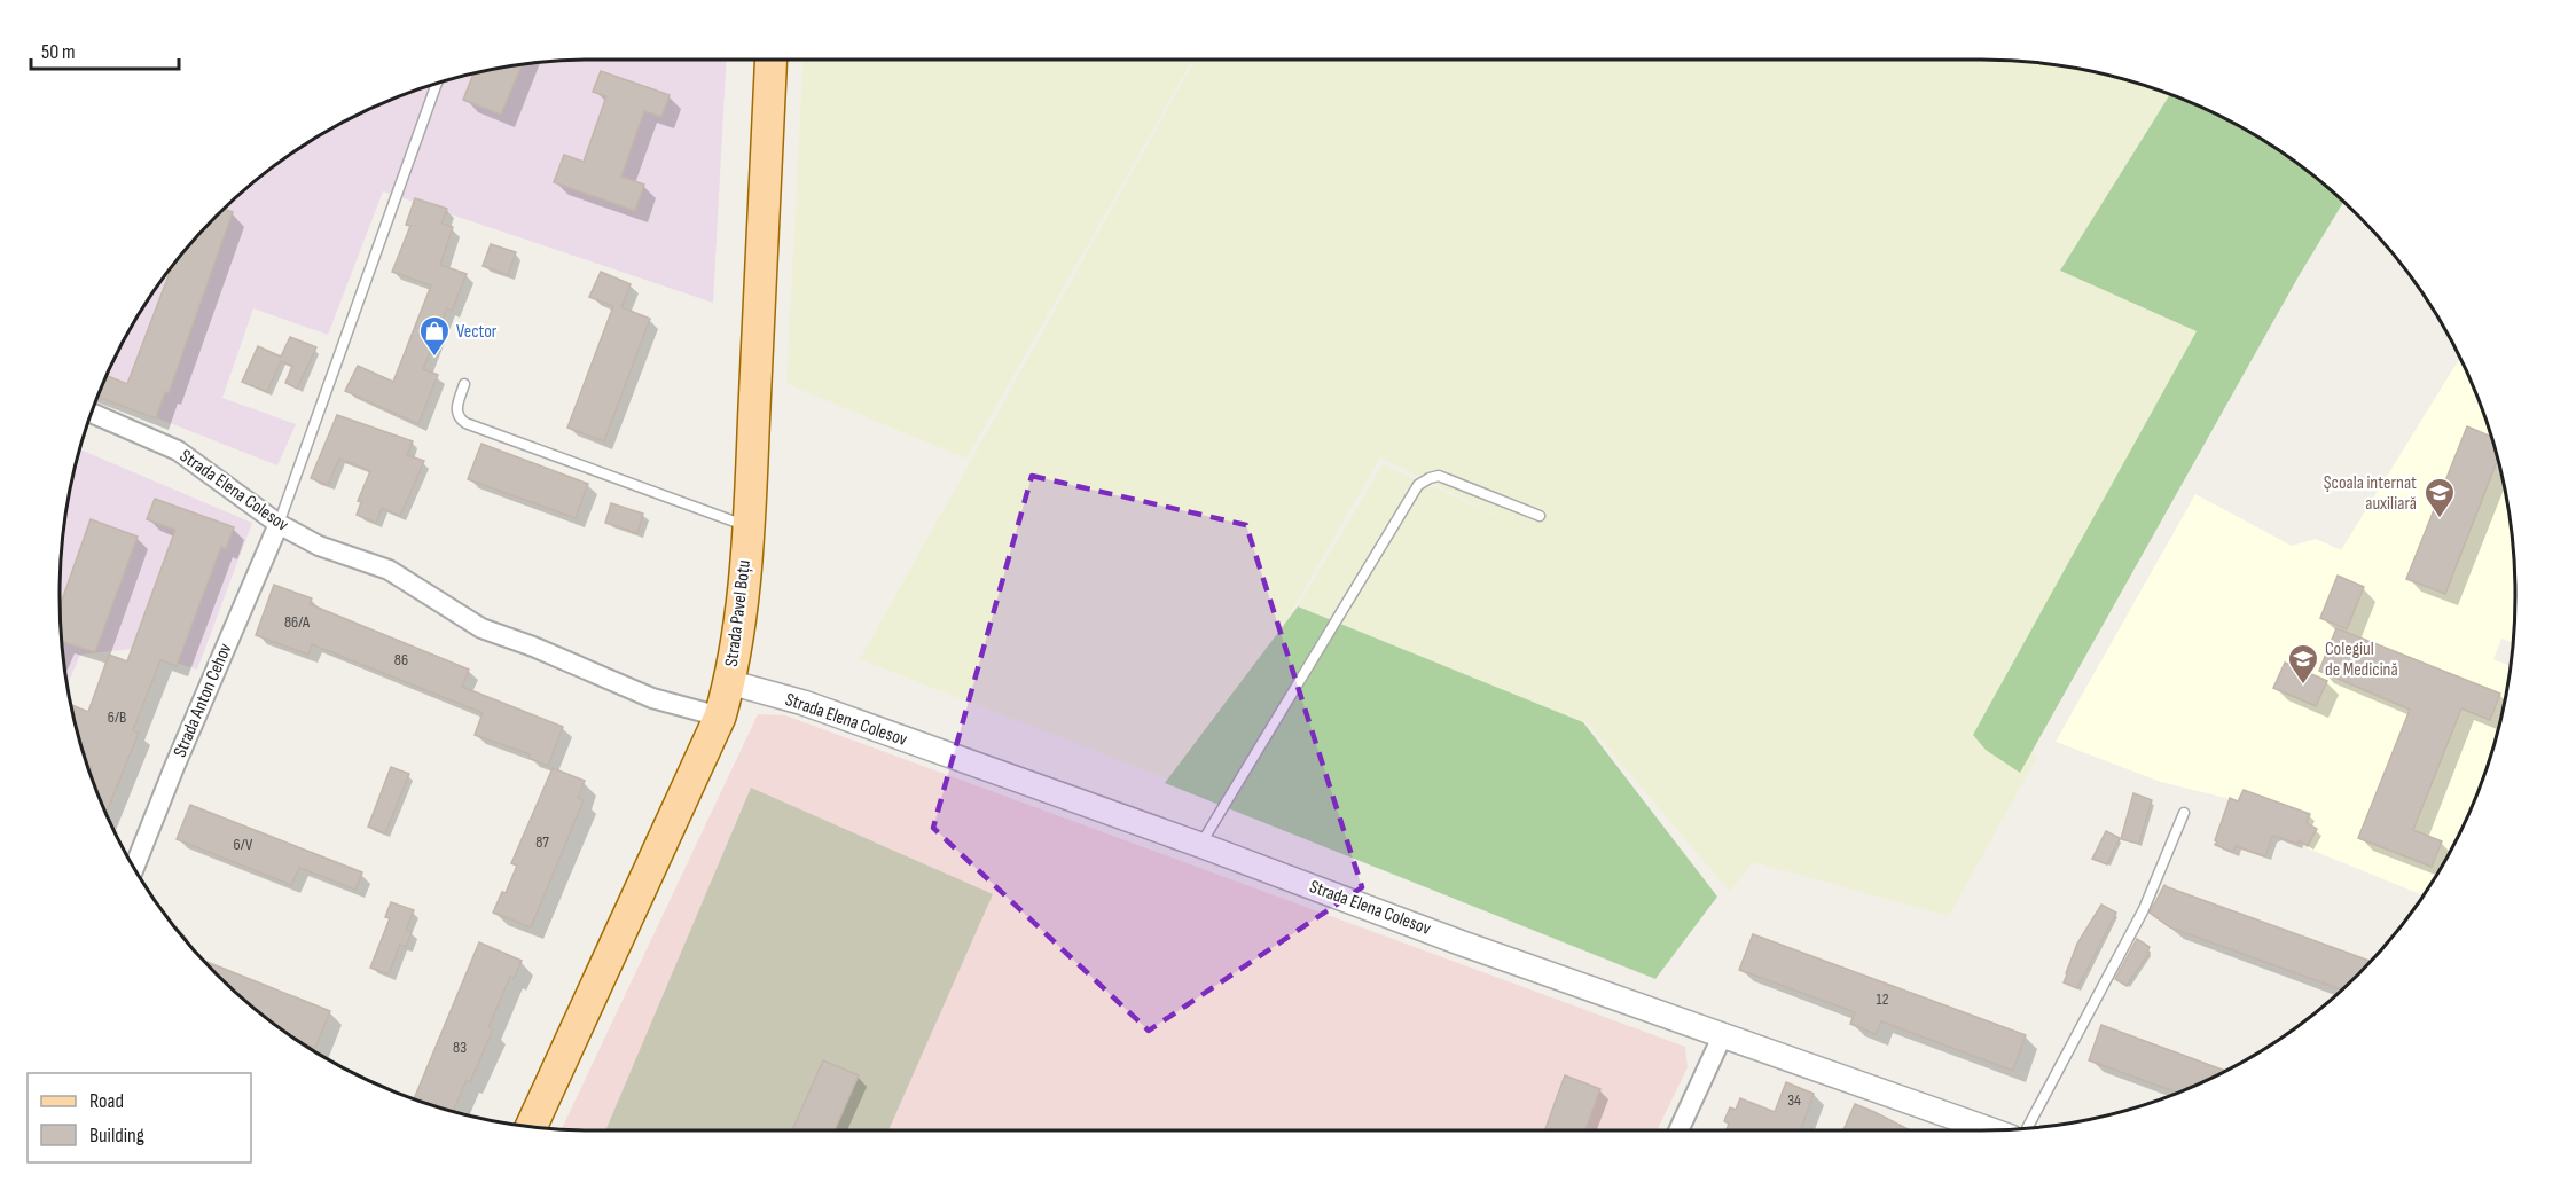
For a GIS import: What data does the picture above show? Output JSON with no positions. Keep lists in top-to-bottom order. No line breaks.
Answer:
{"streets":{"main road":["Strada Pavel Boțu"],"street":["Strada Elena Colesov","Strada Anton Cehov"]},"crossings":[["Strada Elena Colesov","Strada Pavel Boțu"],["Strada Elena Colesov","Strada Anton Cehov"]],"places":{"shop":["Vector"],"school or university":["Şcoala internat auxiliară","Colegiul de Medicină"]},"house_numbers":["86/A","86","6/B","87","6/V","12","83","34"],"legend":["Road","Building"],"scale_bar":"50 m"}
